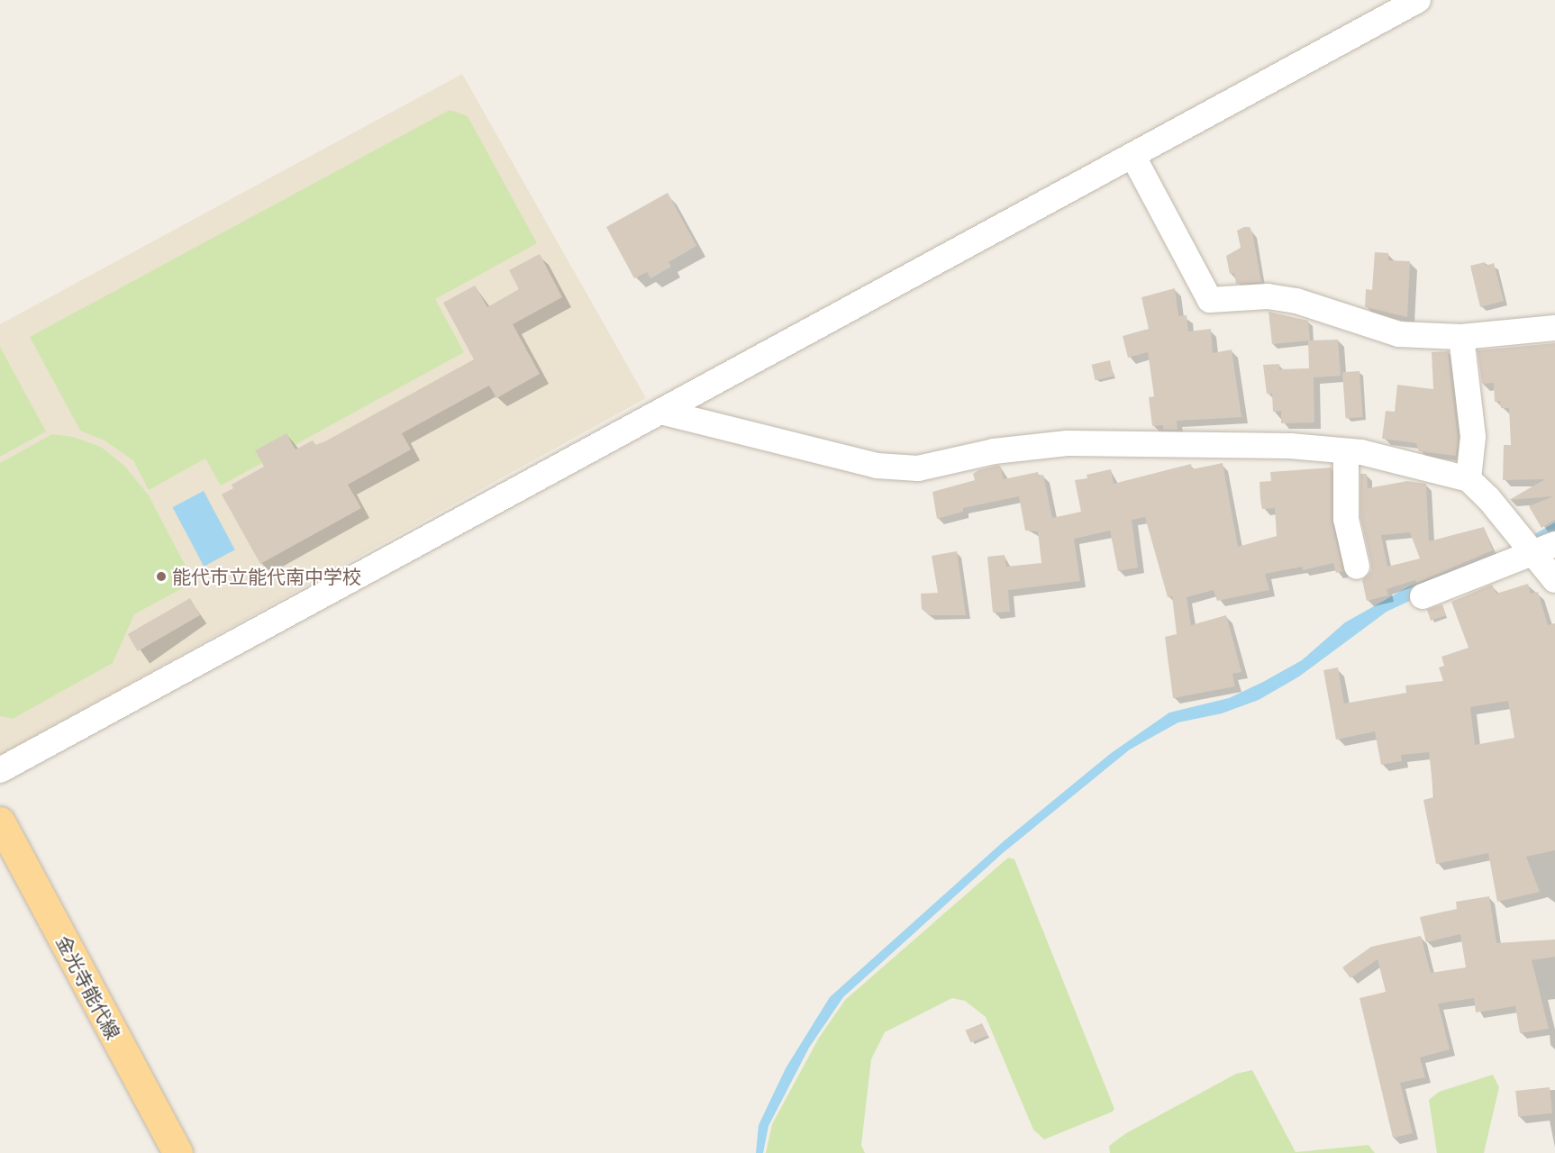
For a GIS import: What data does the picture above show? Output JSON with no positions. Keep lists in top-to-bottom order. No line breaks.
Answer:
{"streets":{"main road":["金光寺能代線"]},"places":["能代市立能代南中学校"]}
